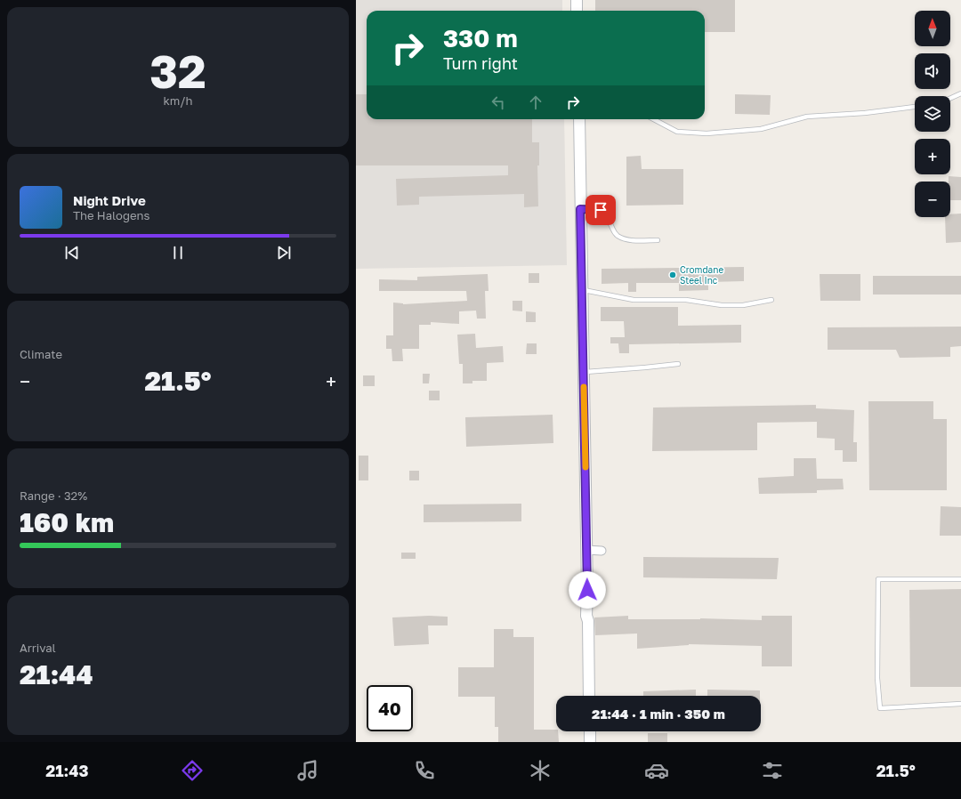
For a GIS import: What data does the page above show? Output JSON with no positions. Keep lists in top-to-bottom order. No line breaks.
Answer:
{"places":["Cromdane Steel Inc"],"north":"top","page":{"tile":[["32","km/h"],"Climate",["Range · 32%","160 km"],["Arrival","21:44"]],"map_buttons":["+","−"],"turn":["330 m","Turn right"],"song":["Night Drive","The Halogens"],"heat":["−","21.5°","+"],"limit":"40","trip":"21:44 · 1 min · 350 m","tabs":["21:43","21.5°"]}}
